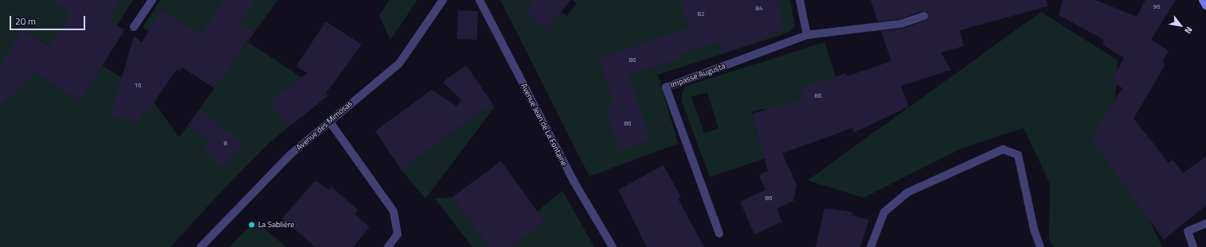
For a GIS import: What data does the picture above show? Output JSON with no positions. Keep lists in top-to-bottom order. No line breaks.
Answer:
{"streets":{"street":["Impasse Augusta","Avenue Jean de La Fontaine","Avenue des Mimosas"]},"places":["La Sablière"],"house_numbers":["96","84","82","86","16","86","86","8","86"],"scale_bar":"20 m","north":"bottom right"}
